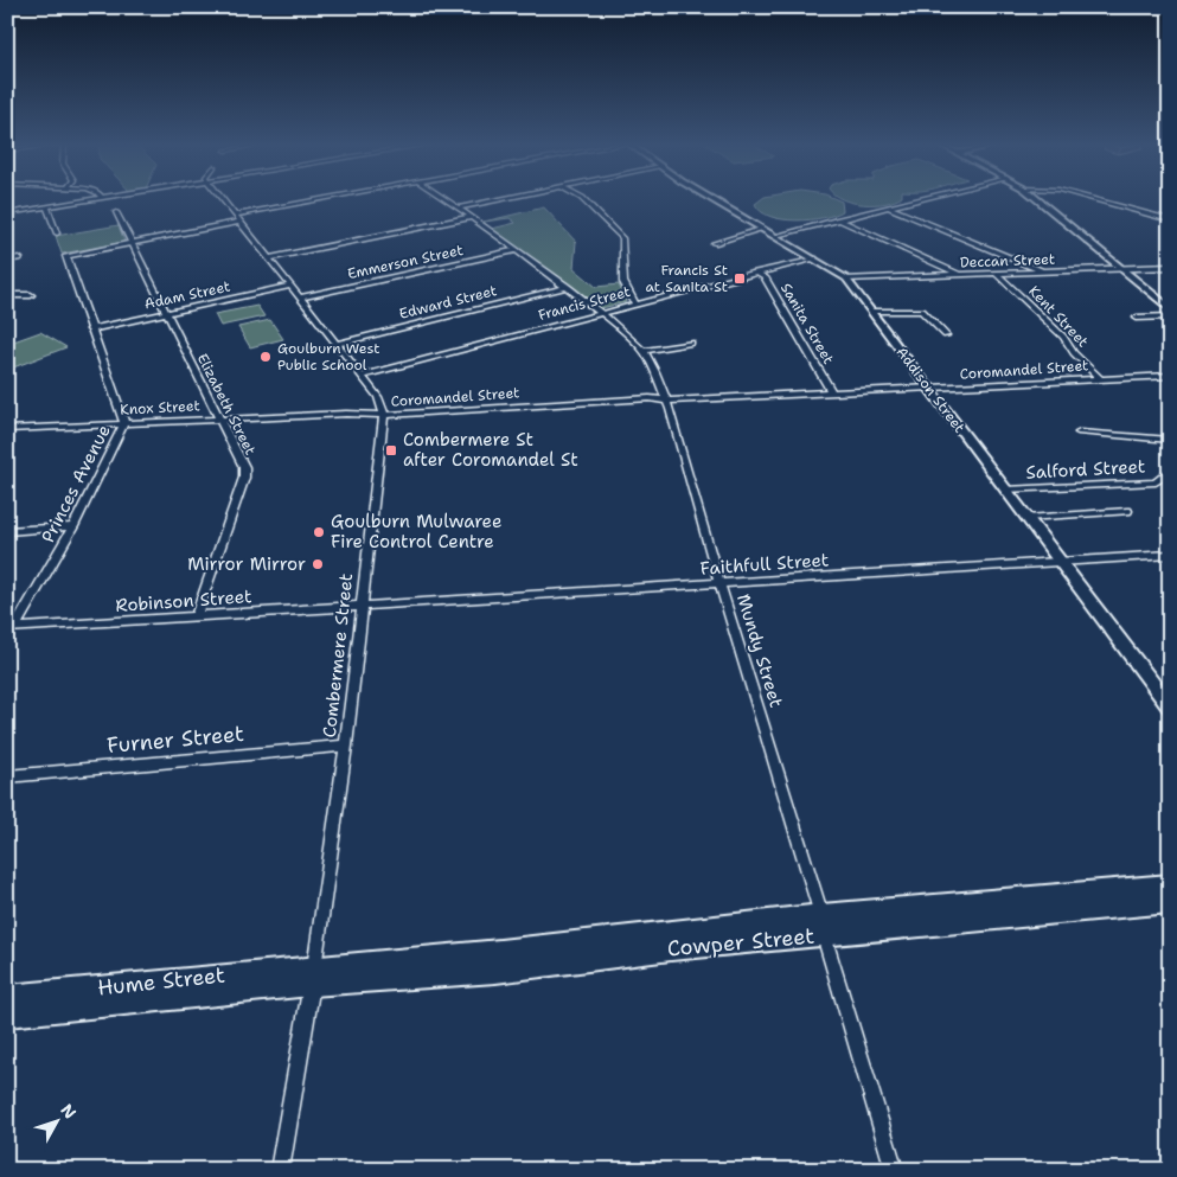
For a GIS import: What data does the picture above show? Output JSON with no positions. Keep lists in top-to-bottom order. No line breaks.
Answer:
{"streets":{"main road":["Cowper Street","Hume Street"],"street":["Deccan Street","Emmerson Street","Adam Street","Edward Street","Francis Street","Kent Street","Sanita Street","Coromandel Street","Addison Street","Elizabeth Street","Knox Street","Salford Street","Princes Avenue","Faithfull Street","Robinson Street","Mundy Street","Combermere Street","Furner Street"]},"crossings":[["Deccan Street","Kent Street"],["Deccan Street","Addison Street"],["Emmerson Street","Mundy Street"],["Adam Street","Elizabeth Street"],["Adam Street","Princes Avenue"],["Edward Street","Mundy Street"],["Francis Street","Sanita Street"],["Francis Street","Addison Street"],["Francis Street","Mundy Street"],["Kent Street","Coromandel Street"],["Sanita Street","Coromandel Street"],["Coromandel Street","Addison Street"],["Coromandel Street","Knox Street"],["Coromandel Street","Mundy Street"],["Coromandel Street","Combermere Street"],["Addison Street","Salford Street"],["Addison Street","Faithfull Street"],["Elizabeth Street","Knox Street"],["Elizabeth Street","Princes Avenue"],["Elizabeth Street","Robinson Street"],["Knox Street","Princes Avenue"],["Knox Street","Combermere Street"],["Princes Avenue","Robinson Street"],["Faithfull Street","Robinson Street"],["Faithfull Street","Mundy Street"],["Faithfull Street","Combermere Street"],["Robinson Street","Combermere Street"],["Mundy Street","Cowper Street"],["Combermere Street","Furner Street"],["Combermere Street","Cowper Street"],["Combermere Street","Hume Street"],["Cowper Street","Hume Street"]],"places":{"transit":["Francis St at Sanita St","Combermere St after Coromandel St"],"other":["Goulburn West Public School","Goulburn Mulwaree Fire Control Centre","Mirror Mirror"]},"north":"top right"}
